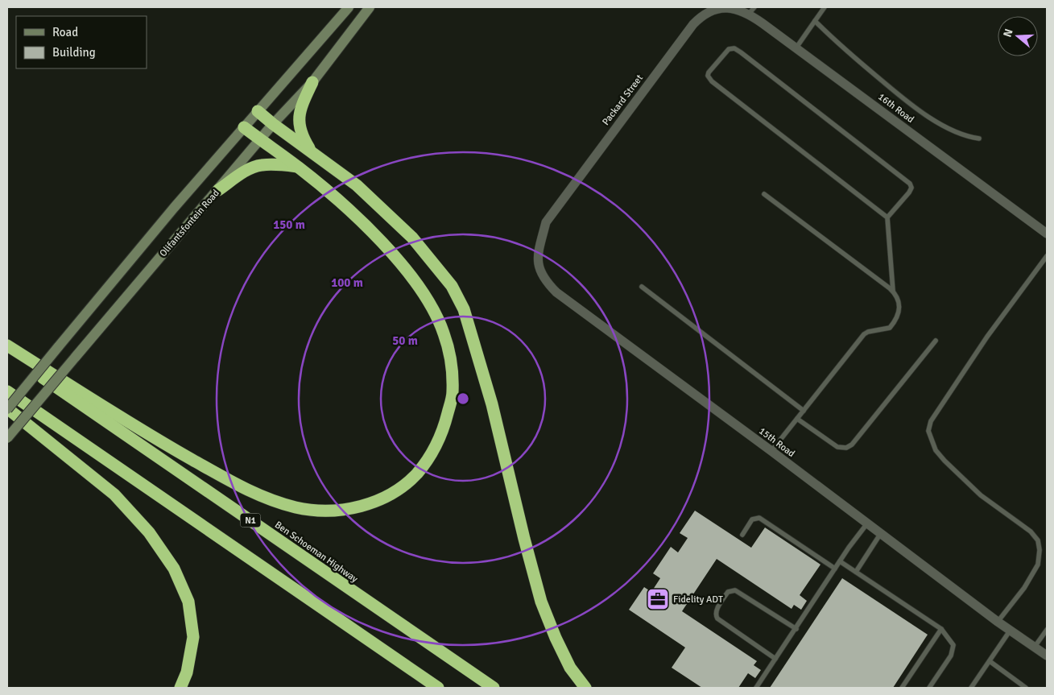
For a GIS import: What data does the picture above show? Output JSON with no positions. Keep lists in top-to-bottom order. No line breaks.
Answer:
{"streets":{"highway":["N1","Ben Schoeman Highway"],"main road":["Olifantsfontein Road"],"street":["Packard Street","16th Road","15th Road"]},"crossings":[["Packard Street","16th Road"],["Packard Street","15th Road"]],"places":{"office":["Fidelity ADT"]},"legend":["Road","Building"],"north":"left","rings":["150 m","100 m","50 m"]}
